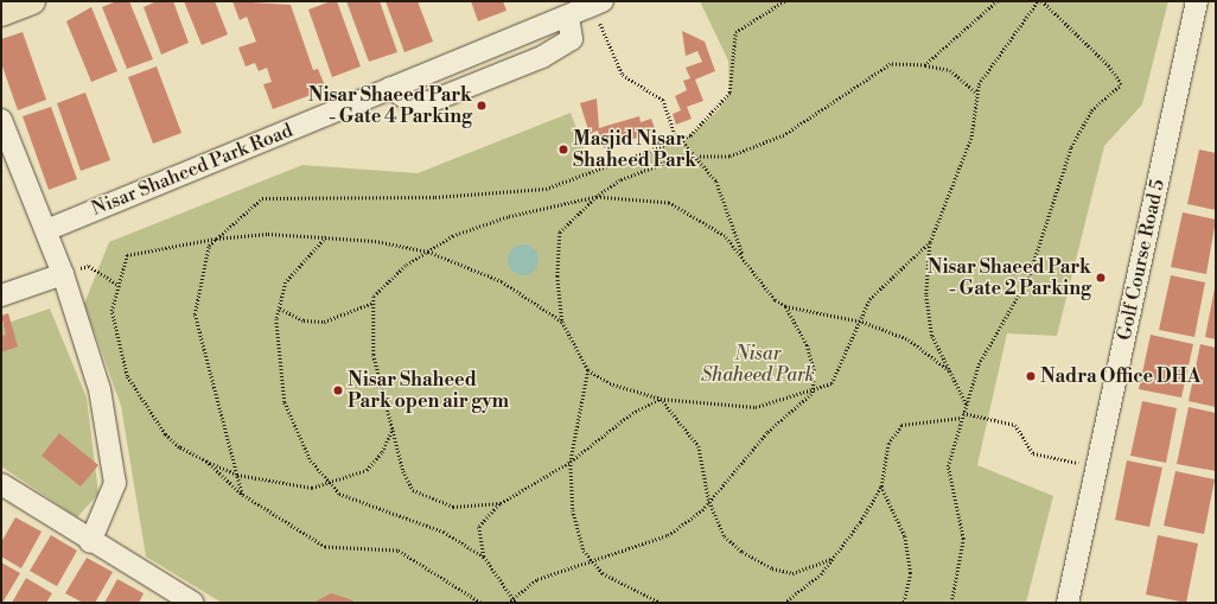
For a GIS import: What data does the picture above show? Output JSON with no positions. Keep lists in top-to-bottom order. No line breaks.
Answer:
{"streets":{"street":["Nisar Shaheed Park Road","Golf Course Road 5"]},"parks":["Nisar Shaheed Park"],"places":["Nisar Shaeed Park - Gate 4 Parking","Masjid Nisar Shaheed Park","Nisar Shaeed Park - Gate 2 Parking","Nadra Office DHA","Nisar Shaheed Park open air gym"]}
